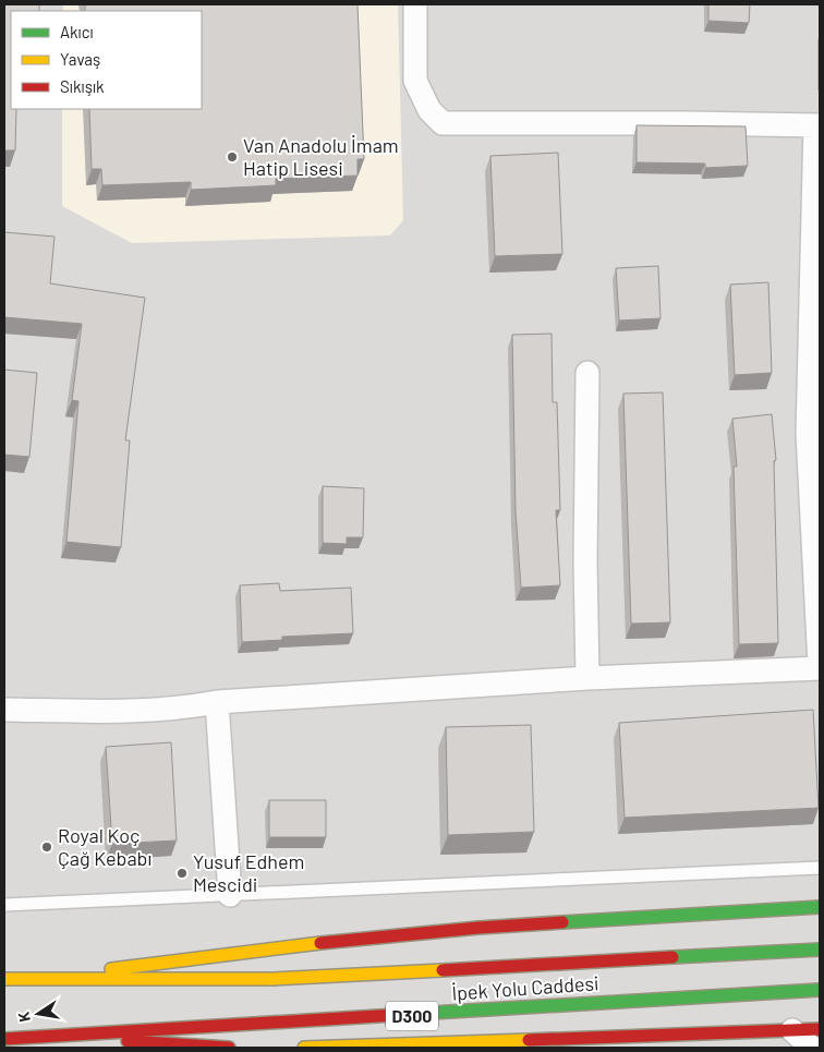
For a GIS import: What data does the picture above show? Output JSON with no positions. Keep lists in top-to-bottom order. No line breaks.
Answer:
{"streets":{"main road":["İpek Yolu Caddesi","D300"]},"places":["Van Anadolu İmam Hatip Lisesi","Royal Koç Çağ Kebabı","Yusuf Edhem Mescidi"],"legend":["Akıcı","Yavaş","Sıkışık"],"north":"left"}
